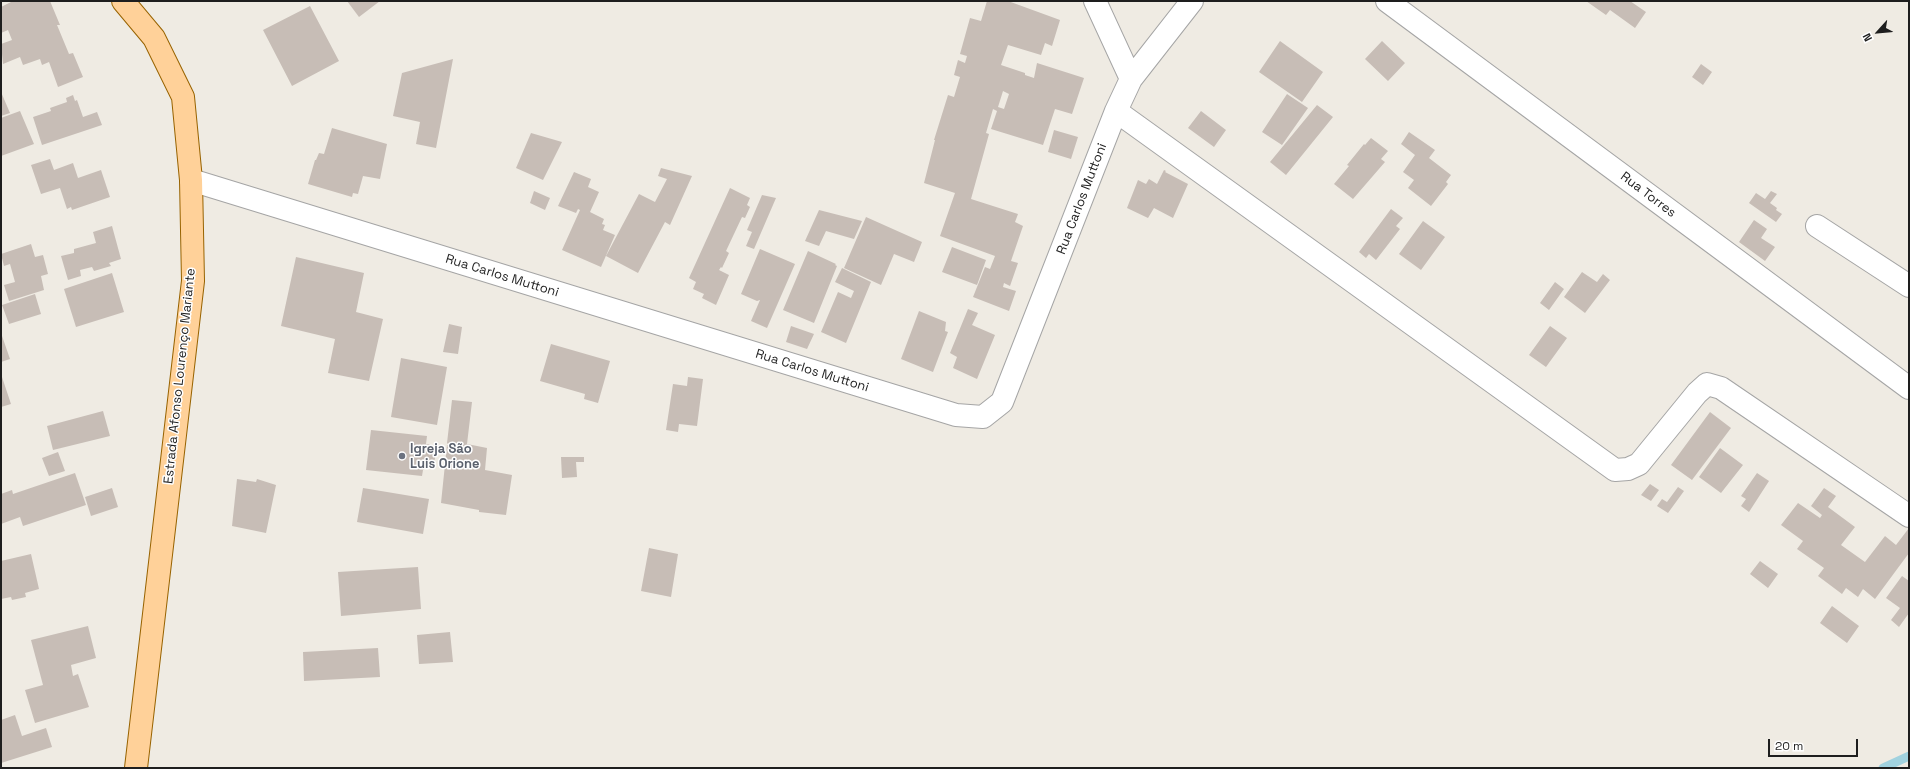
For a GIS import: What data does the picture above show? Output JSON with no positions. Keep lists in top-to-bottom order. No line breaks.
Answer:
{"streets":{"main road":["Estrada Afonso Lourenço Mariante"],"street":["Rua Torres","Rua Carlos Muttoni"]},"crossings":[["Rua Carlos Muttoni","Estrada Afonso Lourenço Mariante"]],"places":["Igreja São Luis Orione"],"scale_bar":"20 m","north":"bottom left"}
